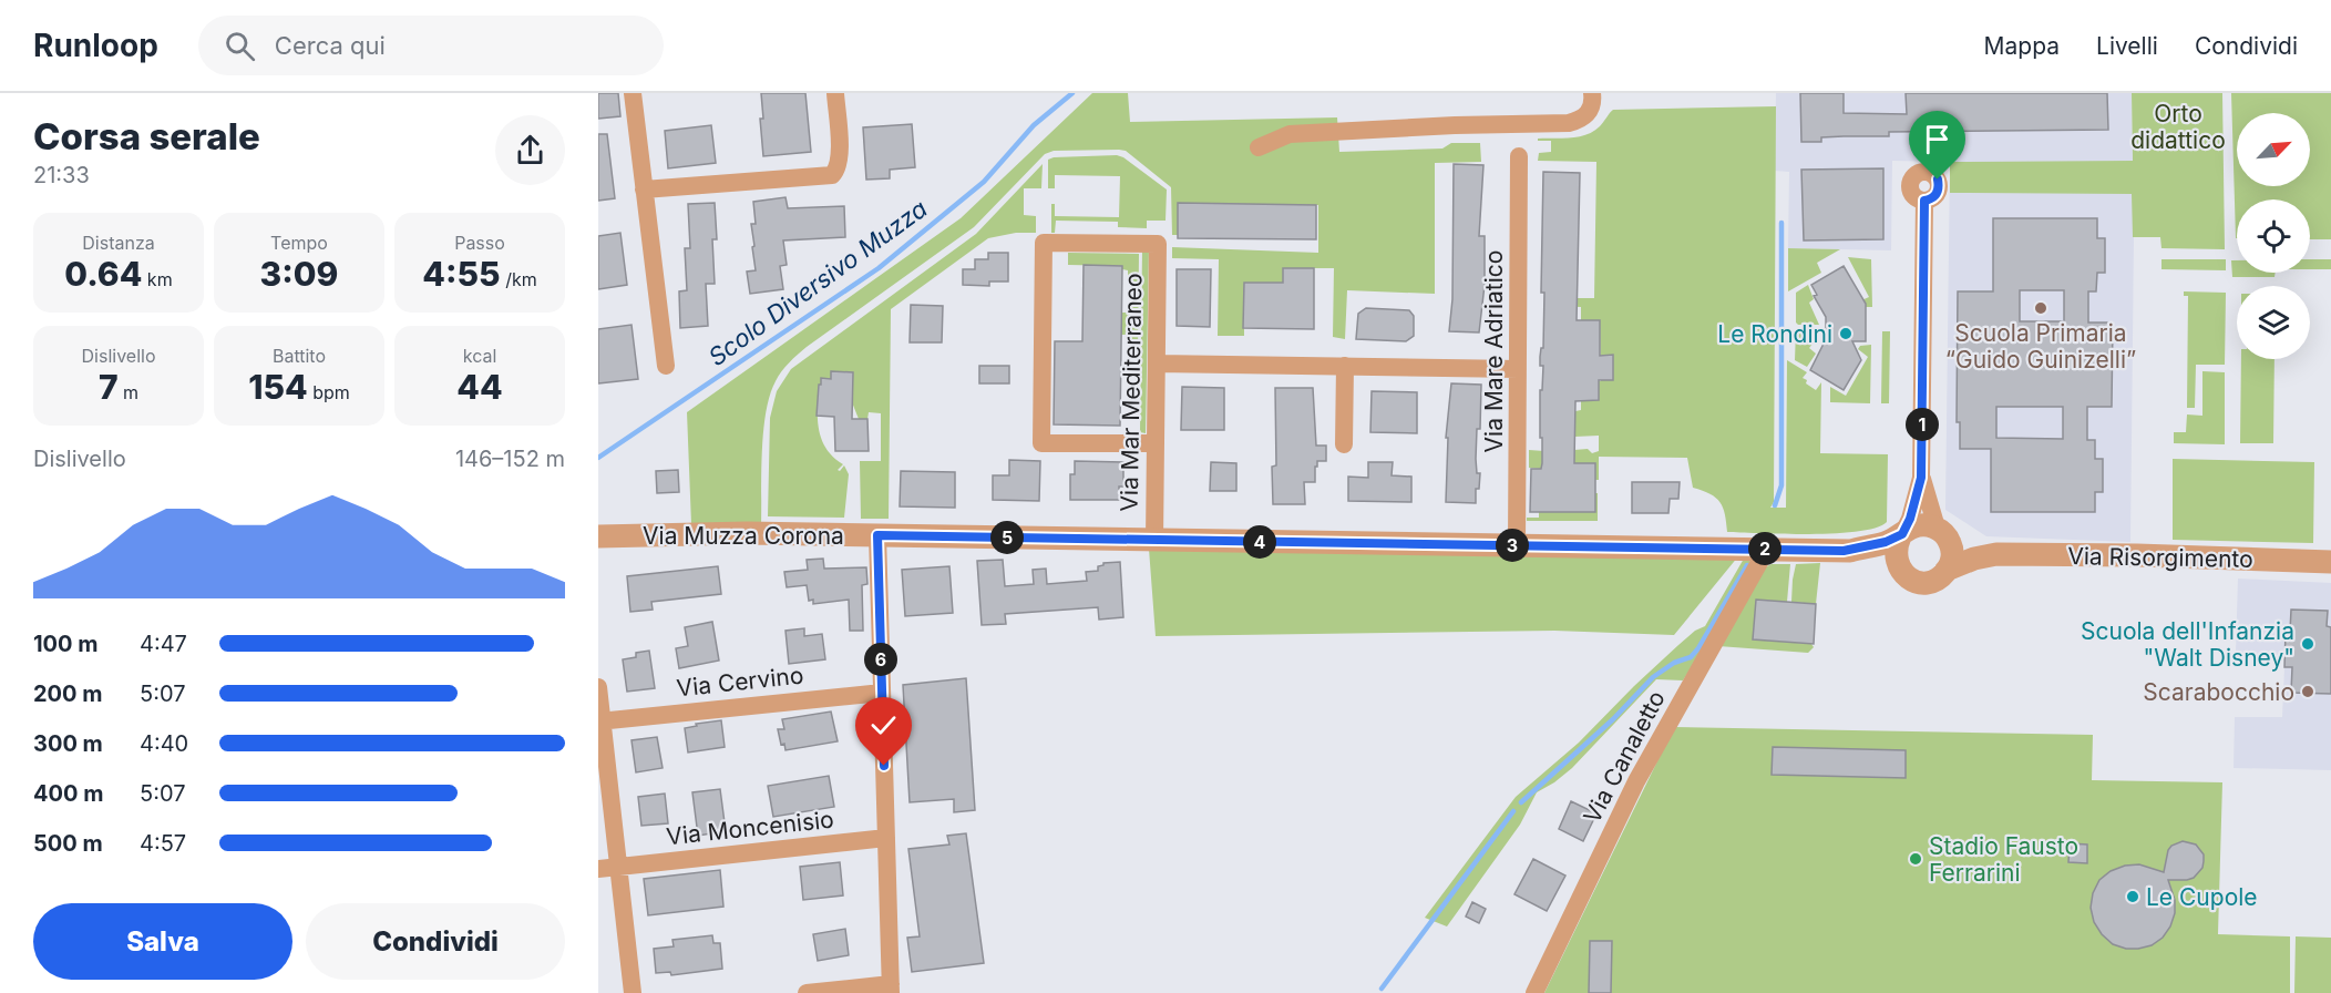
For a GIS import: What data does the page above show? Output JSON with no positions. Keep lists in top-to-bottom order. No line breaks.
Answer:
{"streets":{"street":["Via Mare Adriatico","Via Mar Mediterraneo","Via Muzza Corona","Via Risorgimento","Via Cervino","Via Canaletto","Via Moncenisio"]},"crossings":[["Via Mare Adriatico","Via Muzza Corona"],["Via Mar Mediterraneo","Via Muzza Corona"],["Via Muzza Corona","Via Risorgimento"],["Via Muzza Corona","Via Canaletto"],["Via Risorgimento","Via Canaletto"]],"water":["Scolo Diversivo Muzza"],"parks":["Orto didattico"],"places":["Scuola Primaria “Guido Guinizelli”","Le Rondini","Scuola dell'Infanzia \"Walt Disney\"","Scarabocchio","Stadio Fausto Ferrarini","Le Cupole"],"north":"top right","page":{"header":"Runloop","search":"Cerca qui","nav":["Mappa","Livelli","Condividi"],"heading":["Corsa serale","21:33"],"stats":[["Distanza","0.64 km"],["Tempo","3:09"],["Passo","4:55 /km"],["Dislivello","7 m"],["Battito","154 bpm"],["kcal","44"]],"pins":["1","5","4","3","2","6"],"chart":["Dislivello","146–152 m"],"list":[{"name":"100 m","note":"4:47"},{"name":"200 m","note":"5:07"},{"name":"300 m","note":"4:40"},{"name":"400 m","note":"5:07"},{"name":"500 m","note":"4:57"}],"buttons":["Salva","Condividi"]}}
